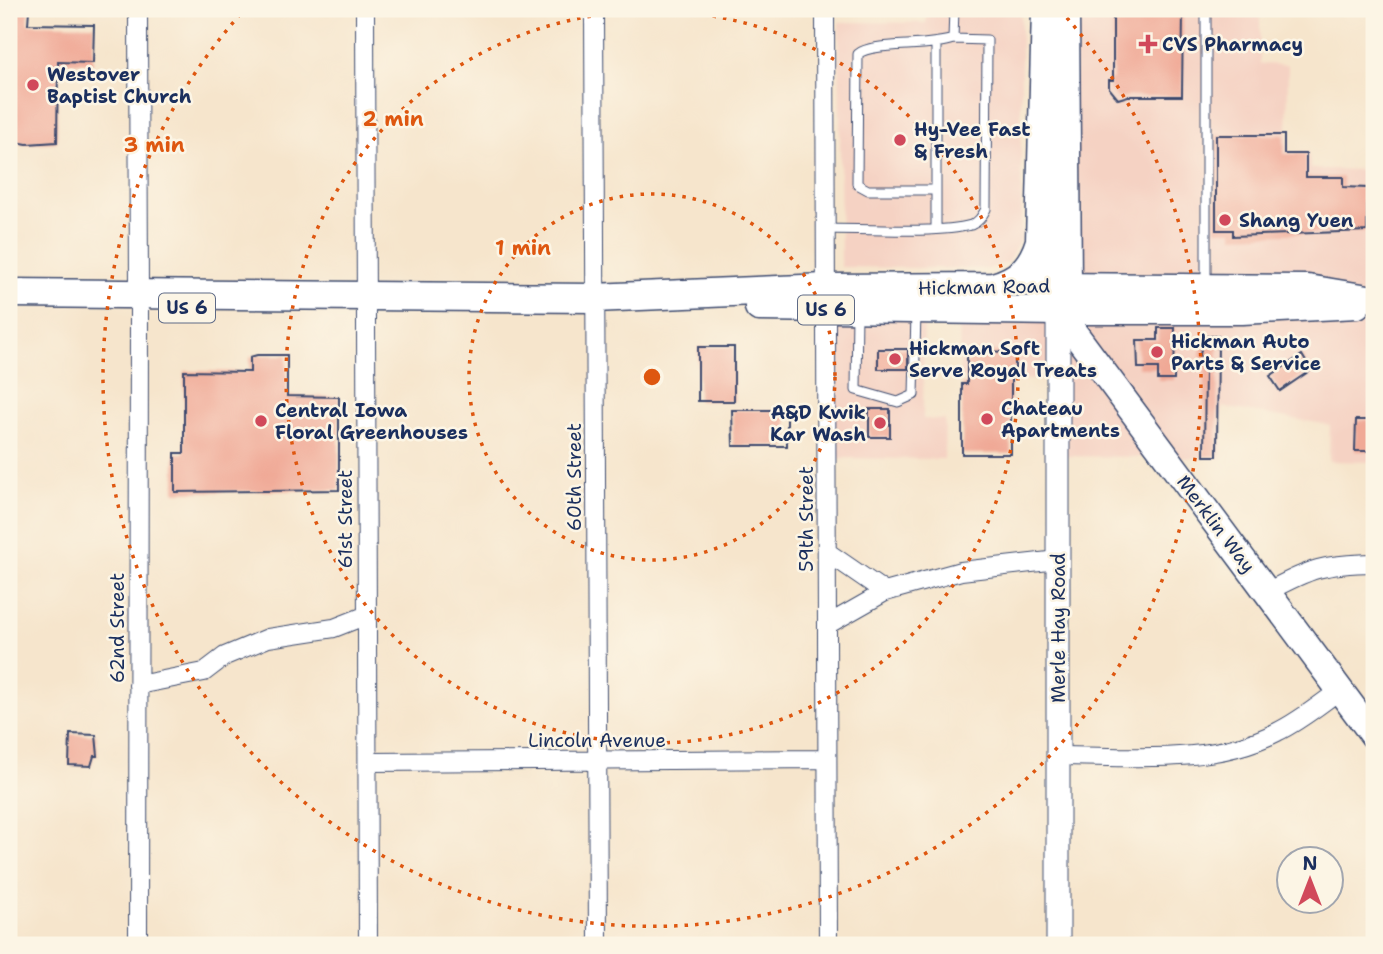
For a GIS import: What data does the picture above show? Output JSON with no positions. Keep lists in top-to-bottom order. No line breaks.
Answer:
{"streets":{"main road":["Hickman Road","US 6","Merklin Way","Merle Hay Road"],"street":["60th Street","61st Street","59th Street","62nd Street","Lincoln Avenue"]},"crossings":[["Hickman Road","US 6"],["Hickman Road","60th Street"],["Hickman Road","61st Street"],["Hickman Road","59th Street"],["Hickman Road","Merklin Way"],["Hickman Road","62nd Street"],["Hickman Road","Merle Hay Road"],["US 6","Merle Hay Road"],["60th Street","Lincoln Avenue"],["61st Street","Lincoln Avenue"],["59th Street","Lincoln Avenue"],["Merklin Way","Merle Hay Road"]],"places":{"health":["CVS Pharmacy"],"other":["Westover Baptist Church","Hy-Vee Fast & Fresh","Shang Yuen","Hickman Auto Parts & Service","Hickman Soft Serve Royal Treats","Chateau Apartments","Central Iowa Floral Greenhouses","A&D Kwik Kar Wash"]},"north":"top","rings":["2 min","3 min","1 min"]}
